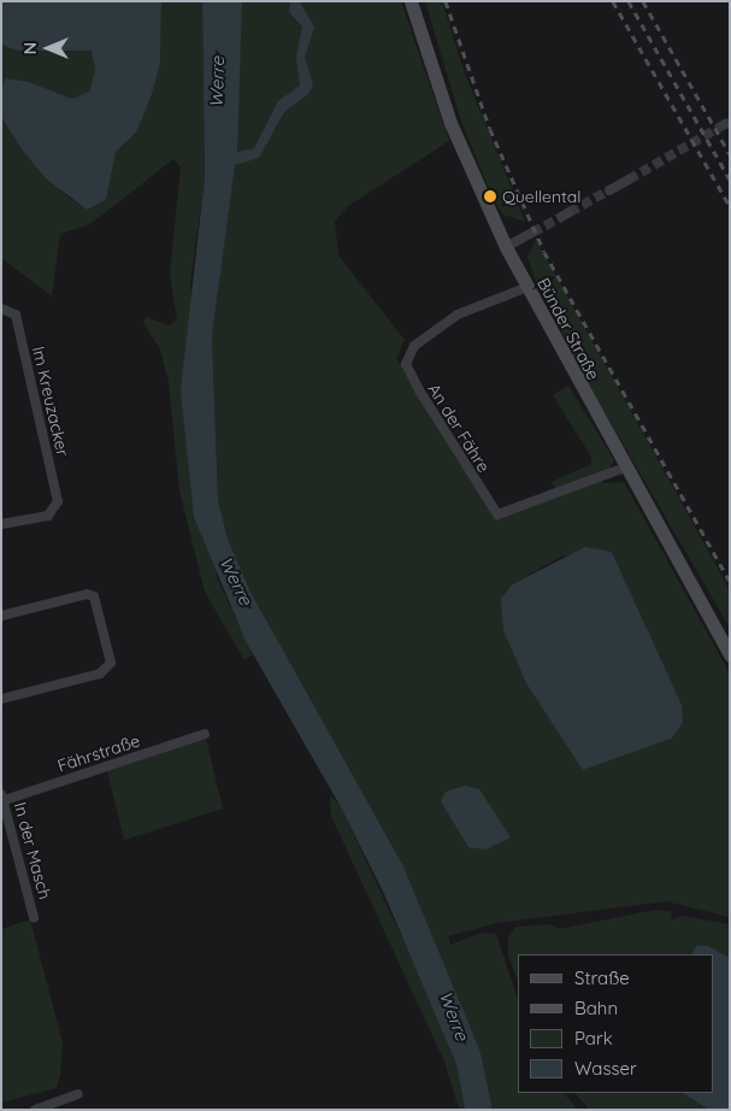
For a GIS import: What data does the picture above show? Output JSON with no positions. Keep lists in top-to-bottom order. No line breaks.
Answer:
{"streets":{"main road":["Bünder Straße"],"street":["Im Kreuzacker","An der Fähre","Fährstraße","In der Masch"]},"crossings":[["Bünder Straße","An der Fähre"],["Fährstraße","In der Masch"]],"water":["Werre"],"places":["Quellental"],"legend":["Straße","Bahn","Park","Wasser"],"north":"left"}
